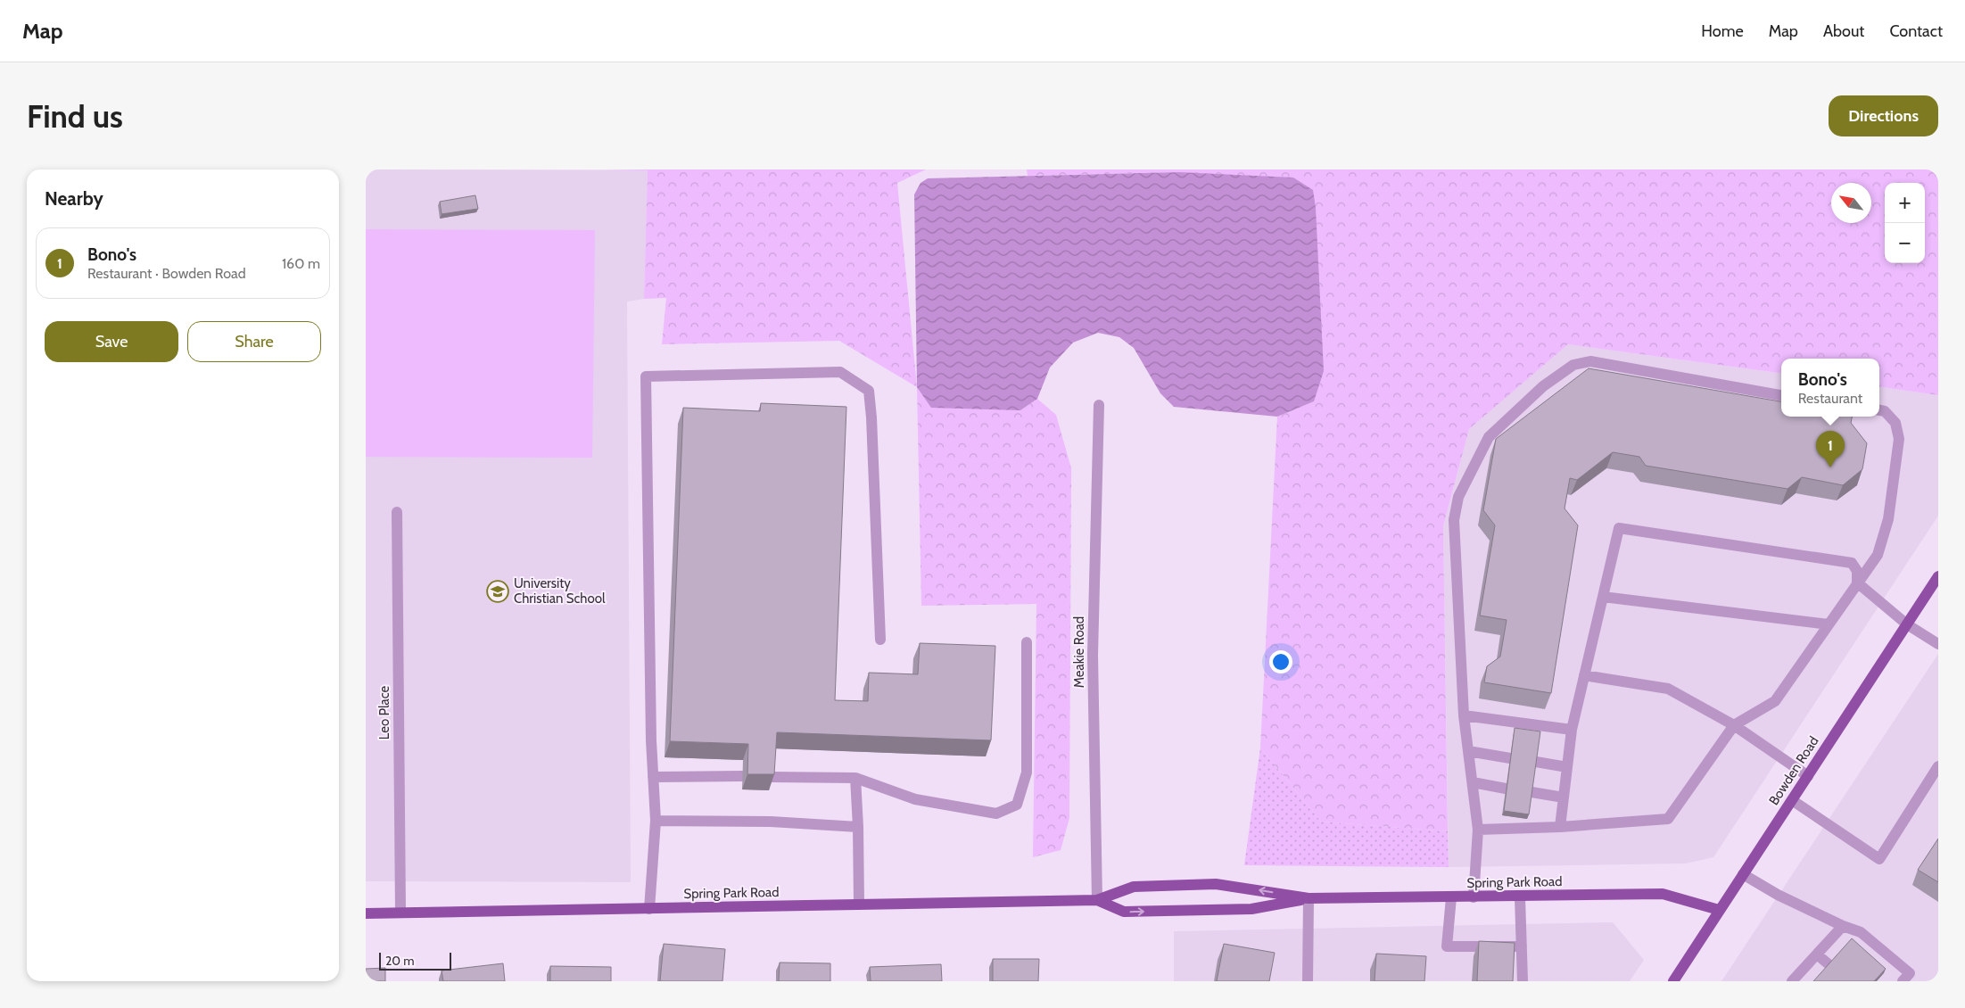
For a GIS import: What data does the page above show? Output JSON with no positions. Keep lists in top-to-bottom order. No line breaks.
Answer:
{"streets":{"main road":["Bowden Road","Spring Park Road"],"street":["Meakie Road","Leo Place"]},"crossings":[["Meakie Road","Spring Park Road"],["Leo Place","Spring Park Road"],["Bowden Road","Spring Park Road"]],"places":{"school or university":["University Christian School"]},"scale_bar":"20 m","north":"top left","page":{"header":"Map","nav":["Home","Map","About","Contact"],"buttons":["Directions",["Save","Share"]],"title":"Find us","heading":"Nearby","map_buttons":["+","−"],"list":[{"mark":"1","name":"Bono's","note":"Restaurant · Bowden Road","value":"160 m"}],"popup":["Bono's","Restaurant"],"pins":"1","scale":"20 m"}}
